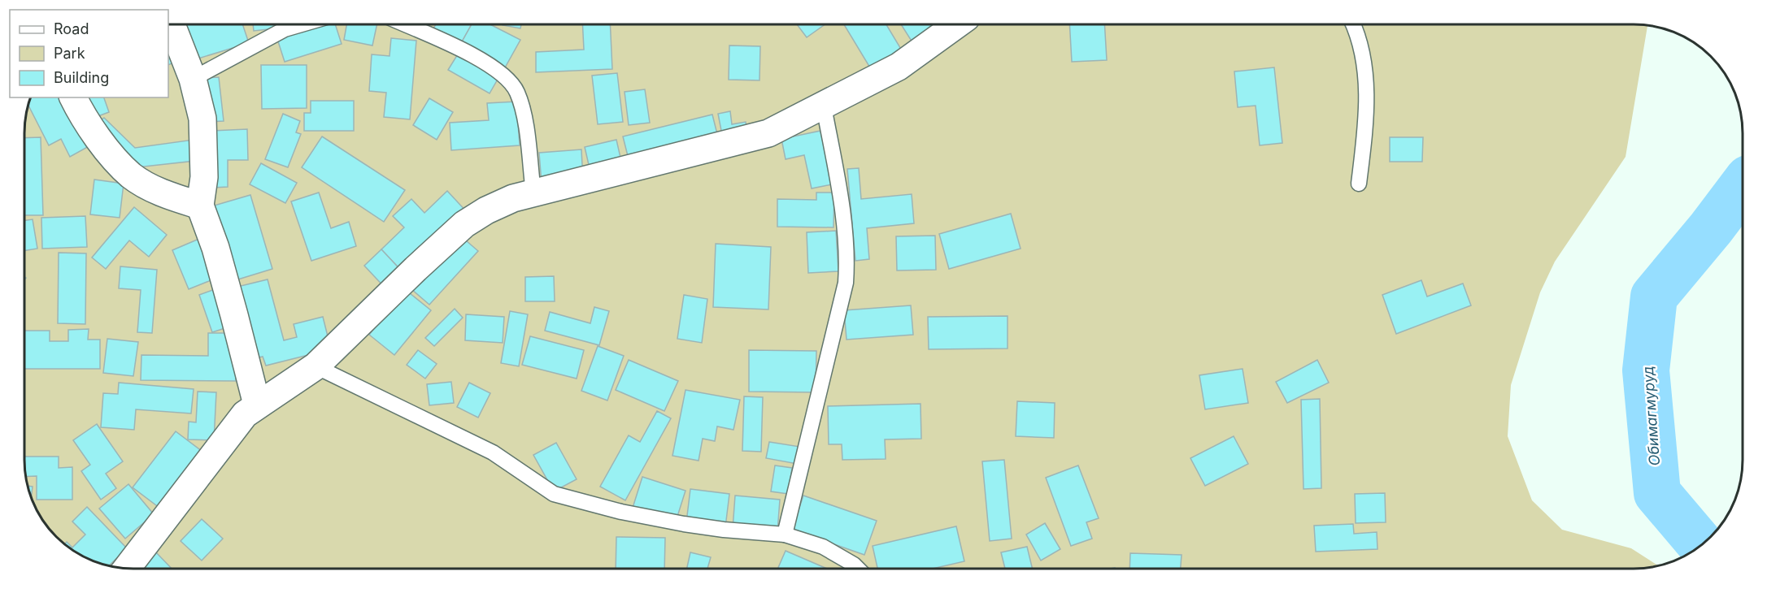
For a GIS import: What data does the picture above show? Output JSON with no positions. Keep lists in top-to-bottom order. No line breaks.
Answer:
{"water":["Обимагмуруд"],"legend":["Road","Park","Building"]}
